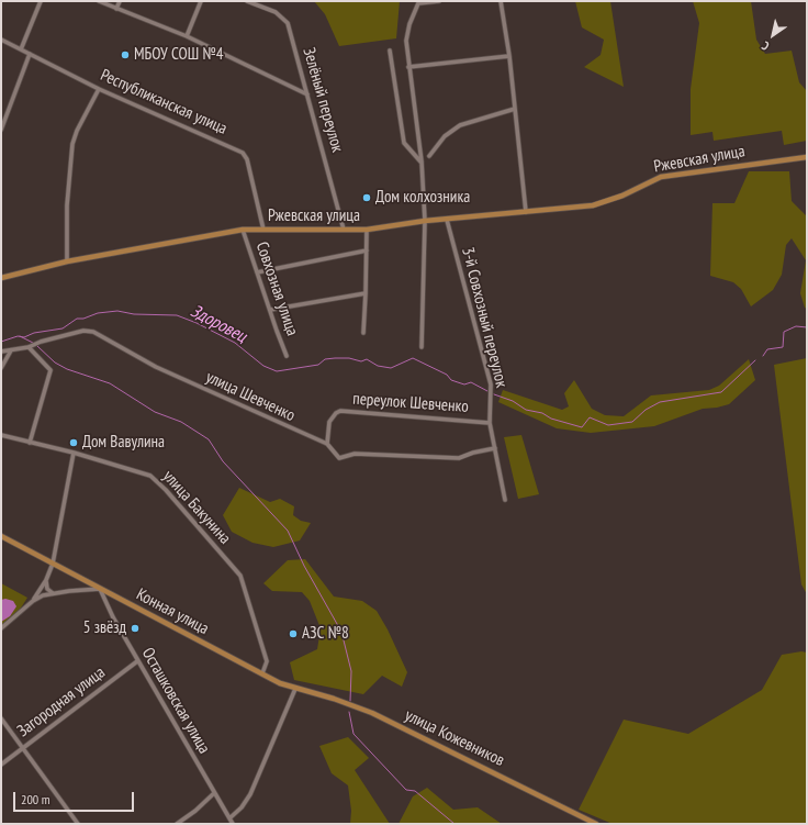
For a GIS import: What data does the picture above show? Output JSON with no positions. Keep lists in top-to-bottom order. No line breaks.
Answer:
{"streets":{"main road":["Ржевская улица","Конная улица","улица Кожевников"],"street":["Зелёный переулок","Республиканская улица","Совхозная улица","3-й Совхозный переулок","улица Шевченко","переулок Шевченко","улица Бакунина","Осташковская улица","Загородная улица"]},"crossings":[["Зелёный переулок","Ржевская улица"],["Республиканская улица","Ржевская улица"],["Ржевская улица","Совхозная улица"],["Ржевская улица","3-й Совхозный переулок"],["3-й Совхозный переулок","улица Шевченко"],["3-й Совхозный переулок","переулок Шевченко"],["улица Шевченко","переулок Шевченко"],["улица Бакунина","Конная улица"],["Конная улица","Осташковская улица"],["Конная улица","улица Кожевников"],["Осташковская улица","Загородная улица"]],"water":["Здоровец"],"places":["МБОУ СОШ №4","Дом колхозника","Дом Вавулина","5 звёзд","АЗС №8"],"scale_bar":"200 m","north":"bottom left"}
